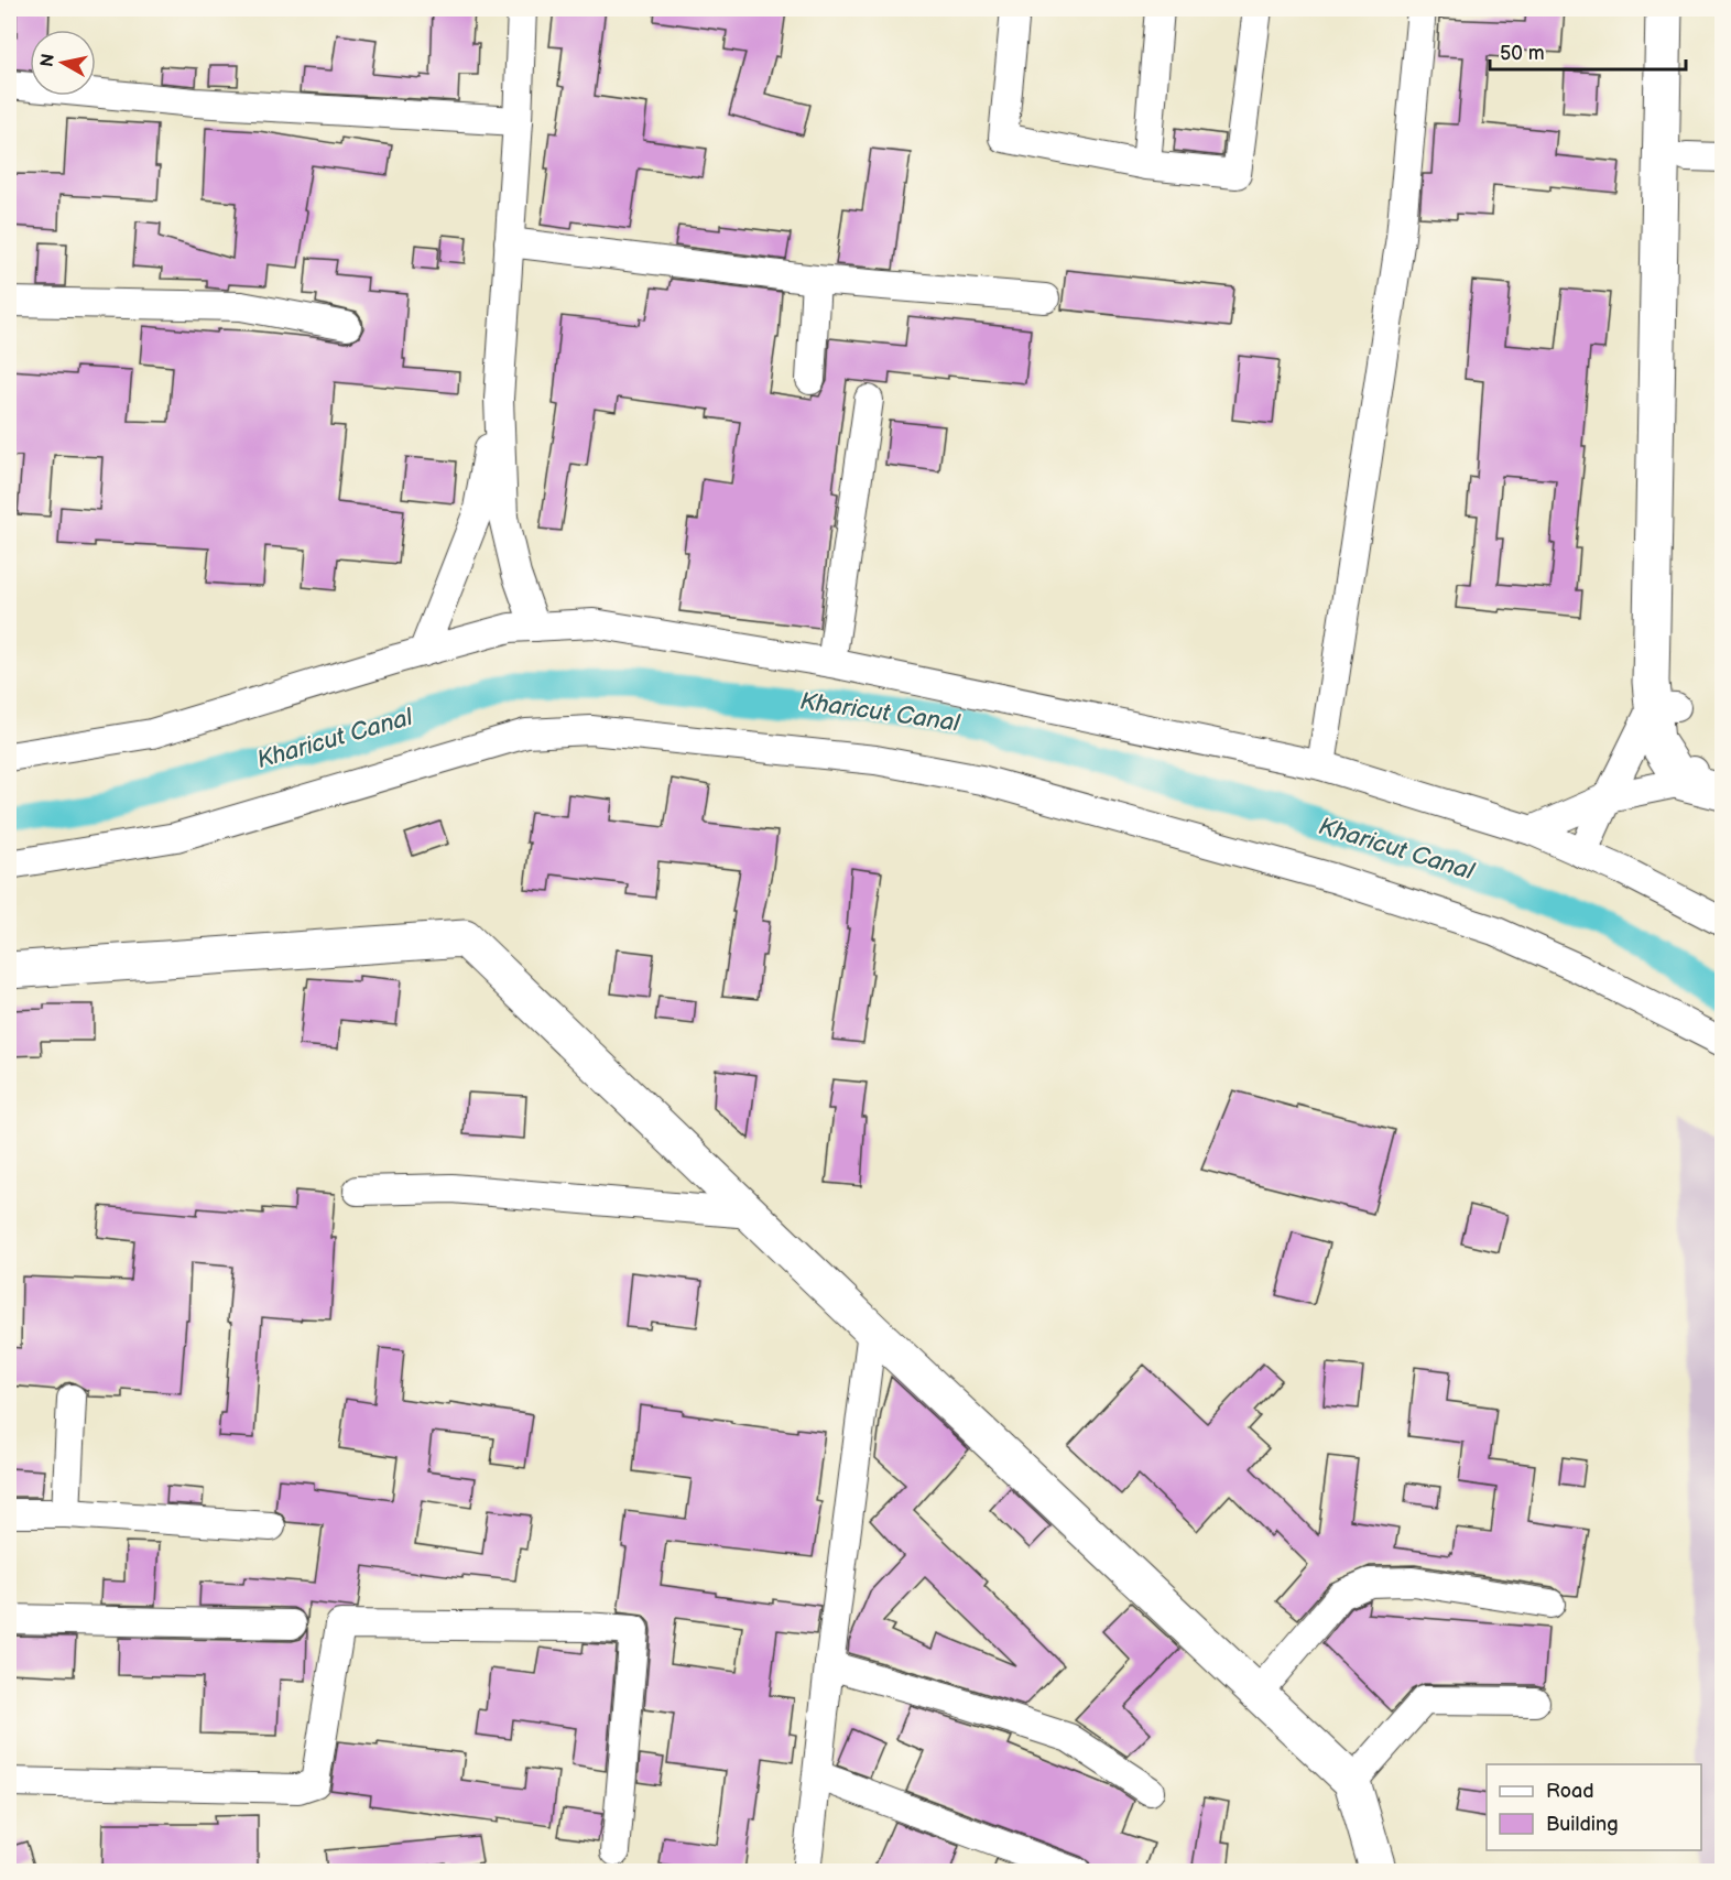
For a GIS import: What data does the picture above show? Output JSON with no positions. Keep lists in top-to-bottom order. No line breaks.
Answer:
{"water":["Kharicut Canal"],"legend":["Road","Building"],"scale_bar":"50 m","north":"left"}
